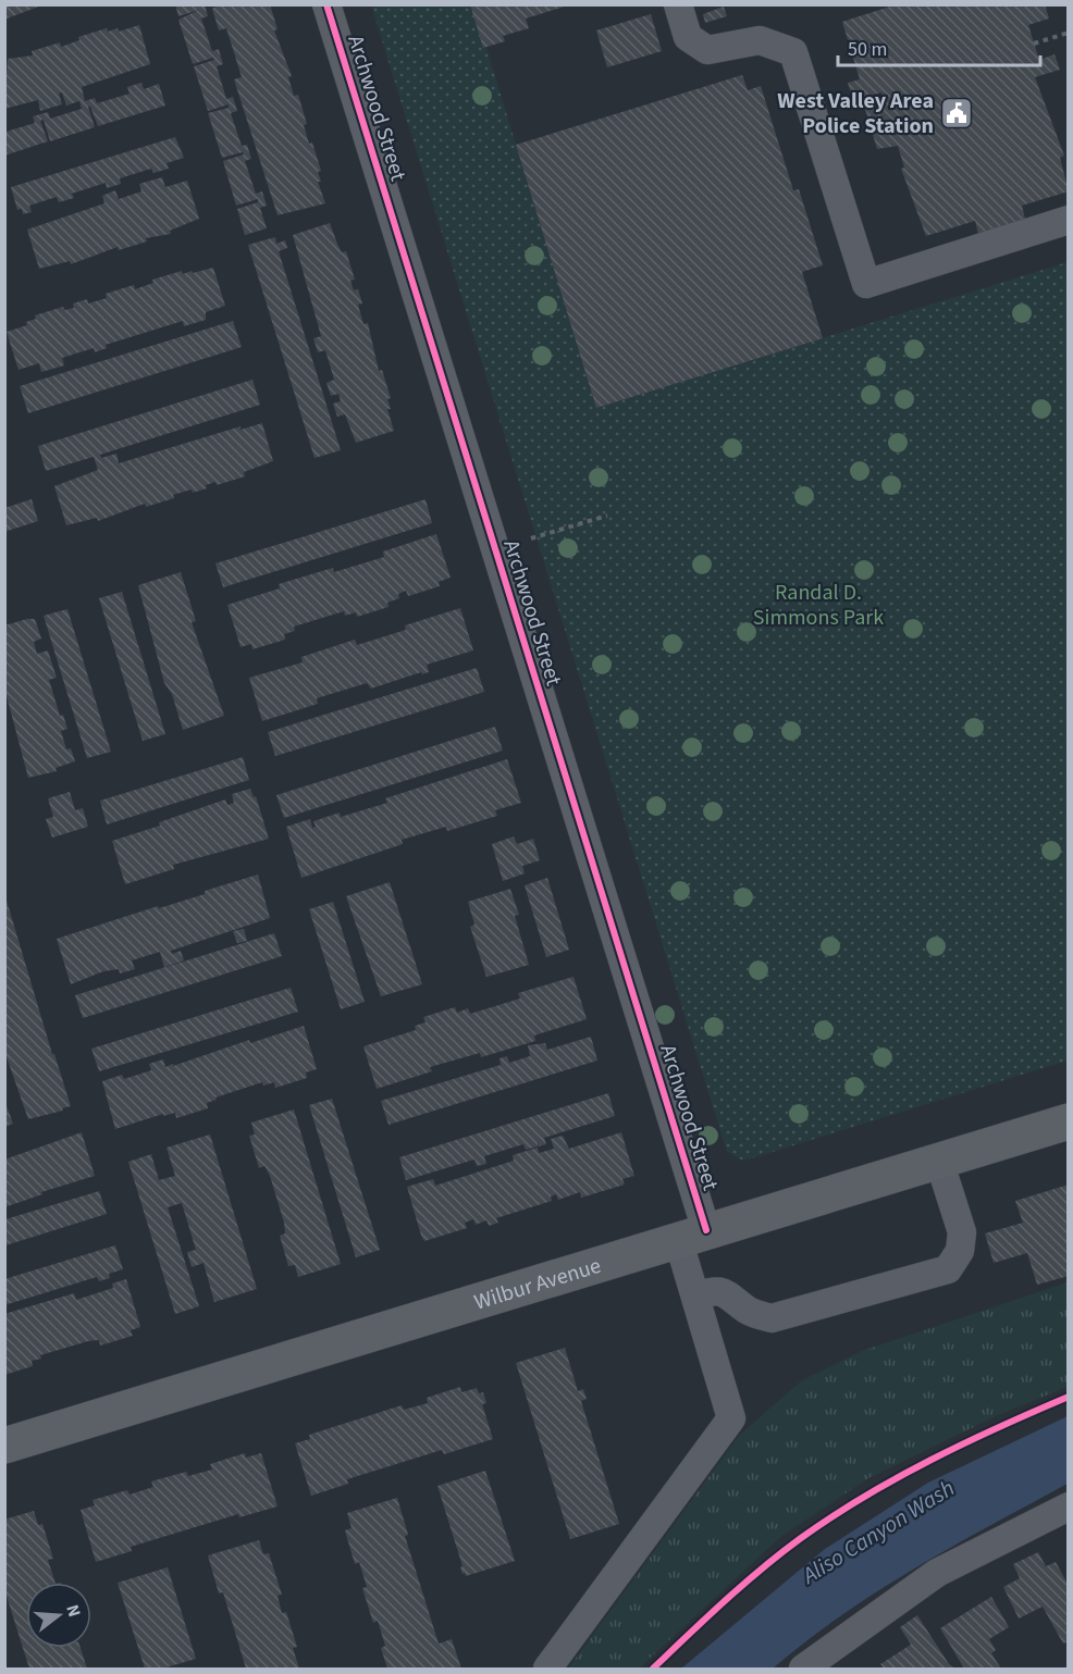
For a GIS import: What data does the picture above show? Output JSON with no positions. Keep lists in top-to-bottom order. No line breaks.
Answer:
{"streets":{"main road":["Wilbur Avenue"],"street":["Archwood Street"]},"crossings":[["Archwood Street","Wilbur Avenue"]],"water":["Aliso Canyon Wash"],"parks":["Randal D. Simmons Park"],"places":{"public building":["West Valley Area Police Station"]},"scale_bar":"50 m","north":"right"}
